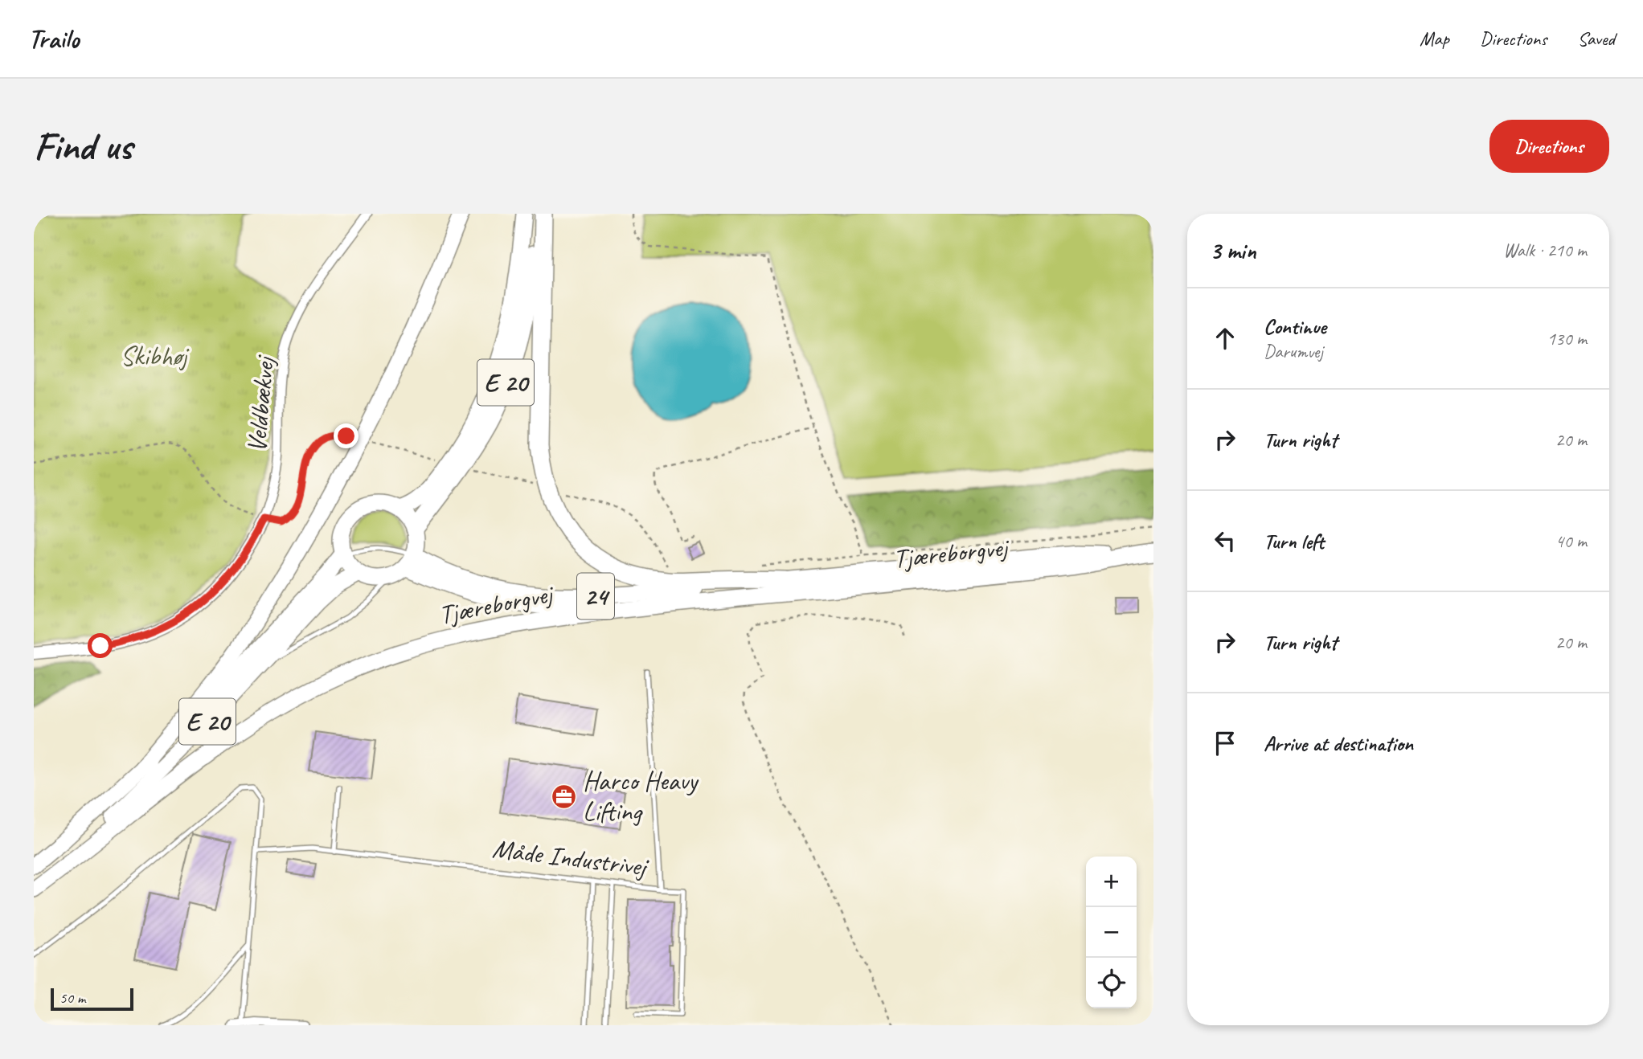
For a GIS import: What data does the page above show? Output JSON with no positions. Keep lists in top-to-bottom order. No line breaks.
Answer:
{"streets":{"highway":["E 20","Tjæreborgvej","24"],"street":["Veldbækvej"],"lane":["Måde Industrivej"]},"crossings":[["Tjæreborgvej","24"]],"parks":["Skibhøj"],"places":{"office":["Harco Heavy Lifting"]},"scale_bar":"50 m","page":{"header":"Trailo","nav":["Map","Directions","Saved"],"buttons":"Directions","title":"Find us","heading":["3 min","Walk · 210 m"],"list":[["Continue","Darumvej","130 m"],["Turn right","20 m"],["Turn left","40 m"],["Turn right","20 m"],"Arrive at destination"],"map_buttons":["+","−"],"scale":"50 m"}}
